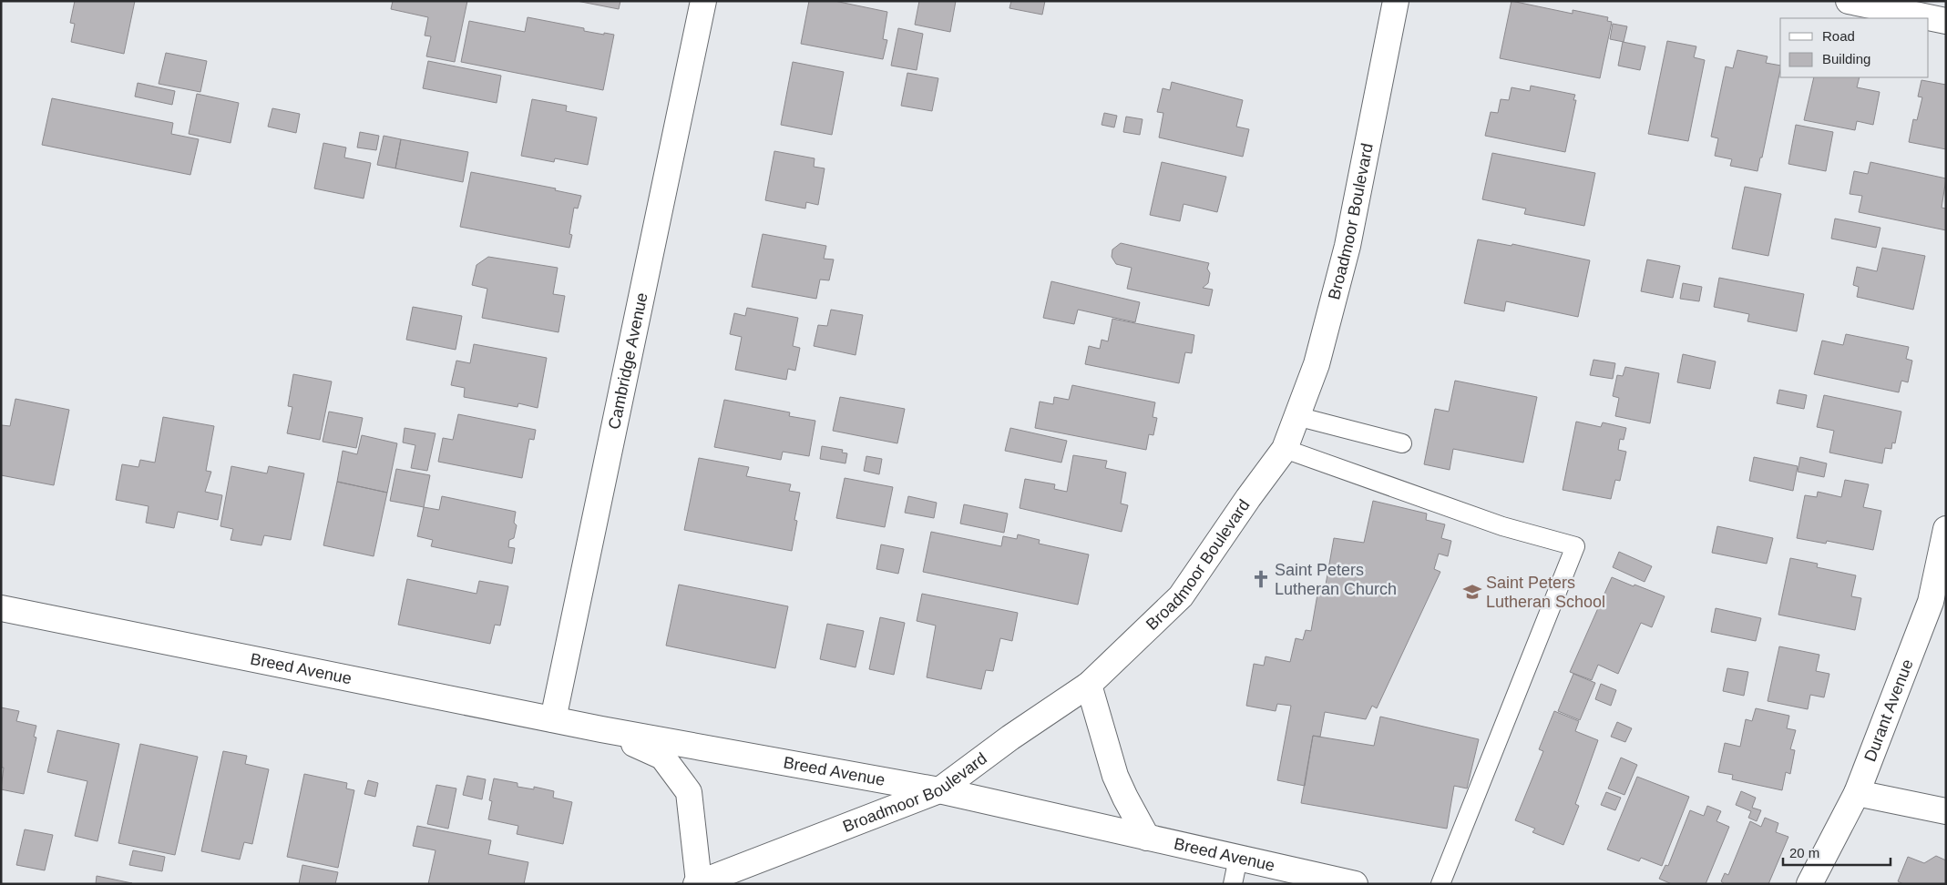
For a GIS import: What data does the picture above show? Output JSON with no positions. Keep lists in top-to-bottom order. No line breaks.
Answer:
{"streets":{"street":["Broadmoor Boulevard","Cambridge Avenue","Breed Avenue","Durant Avenue"]},"crossings":[["Broadmoor Boulevard","Breed Avenue"],["Cambridge Avenue","Breed Avenue"]],"places":{"church":["Saint Peters Lutheran Church"],"school or university":["Saint Peters Lutheran School"]},"legend":["Road","Building"],"scale_bar":"20 m"}
